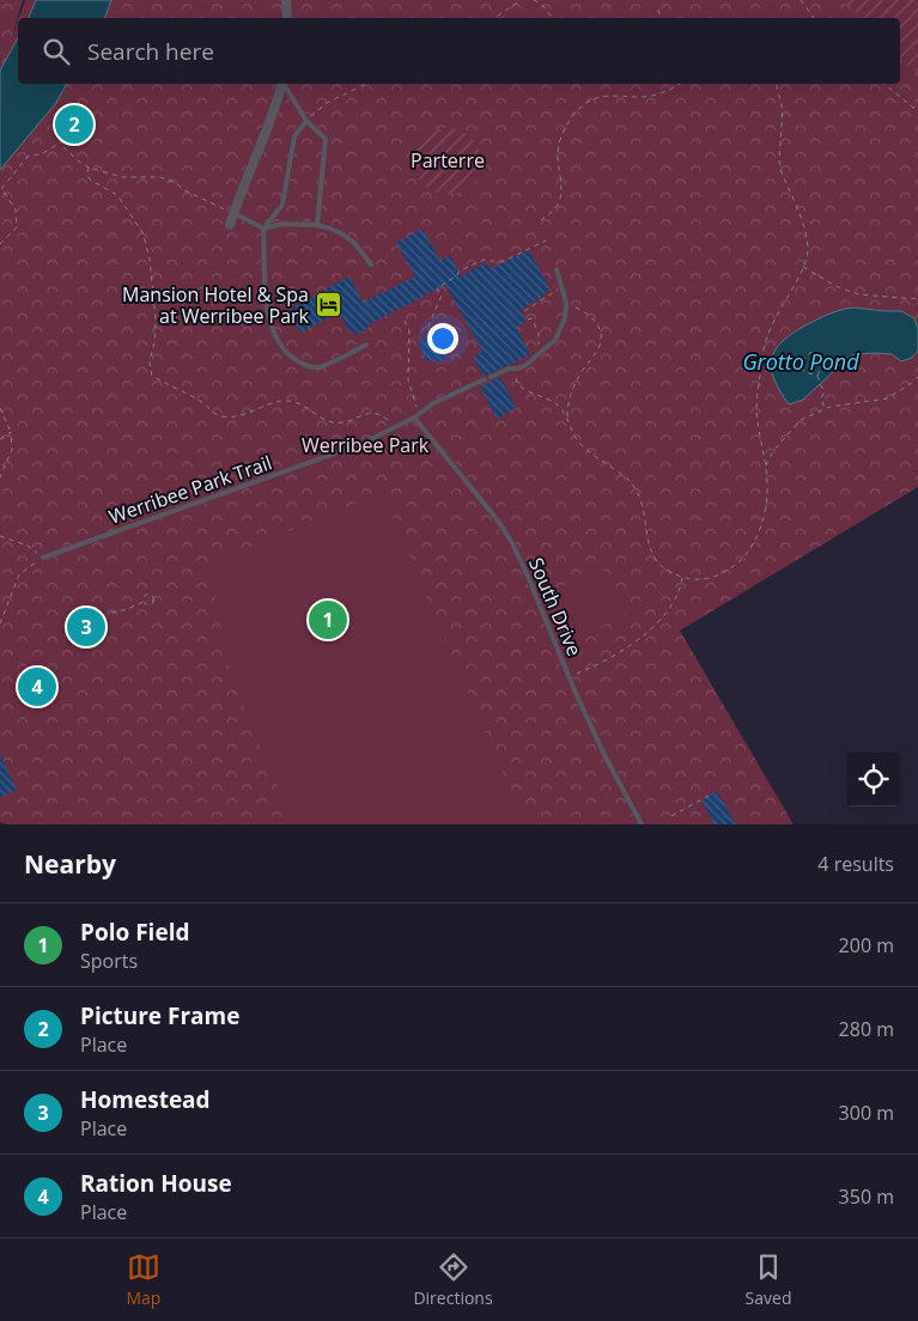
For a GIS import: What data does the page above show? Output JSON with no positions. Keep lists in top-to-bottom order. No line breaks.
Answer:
{"streets":{"lane":["Werribee Park Trail","South Drive"]},"crossings":[["Werribee Park Trail","South Drive"]],"water":["Grotto Pond"],"parks":["Parterre","Werribee Park"],"places":{"hotel":["Mansion Hotel & Spa at Werribee Park"]},"page":{"search":"Search here","pins":["2","1","3","4"],"heading":["Nearby","4 results"],"list":[{"mark":"1","name":"Polo Field","note":"Sports","value":"200 m"},{"mark":"2","name":"Picture Frame","note":"Place","value":"280 m"},{"mark":"3","name":"Homestead","note":"Place","value":"300 m"},{"mark":"4","name":"Ration House","note":"Place","value":"350 m"}],"nav":["Map","Directions","Saved"]}}
